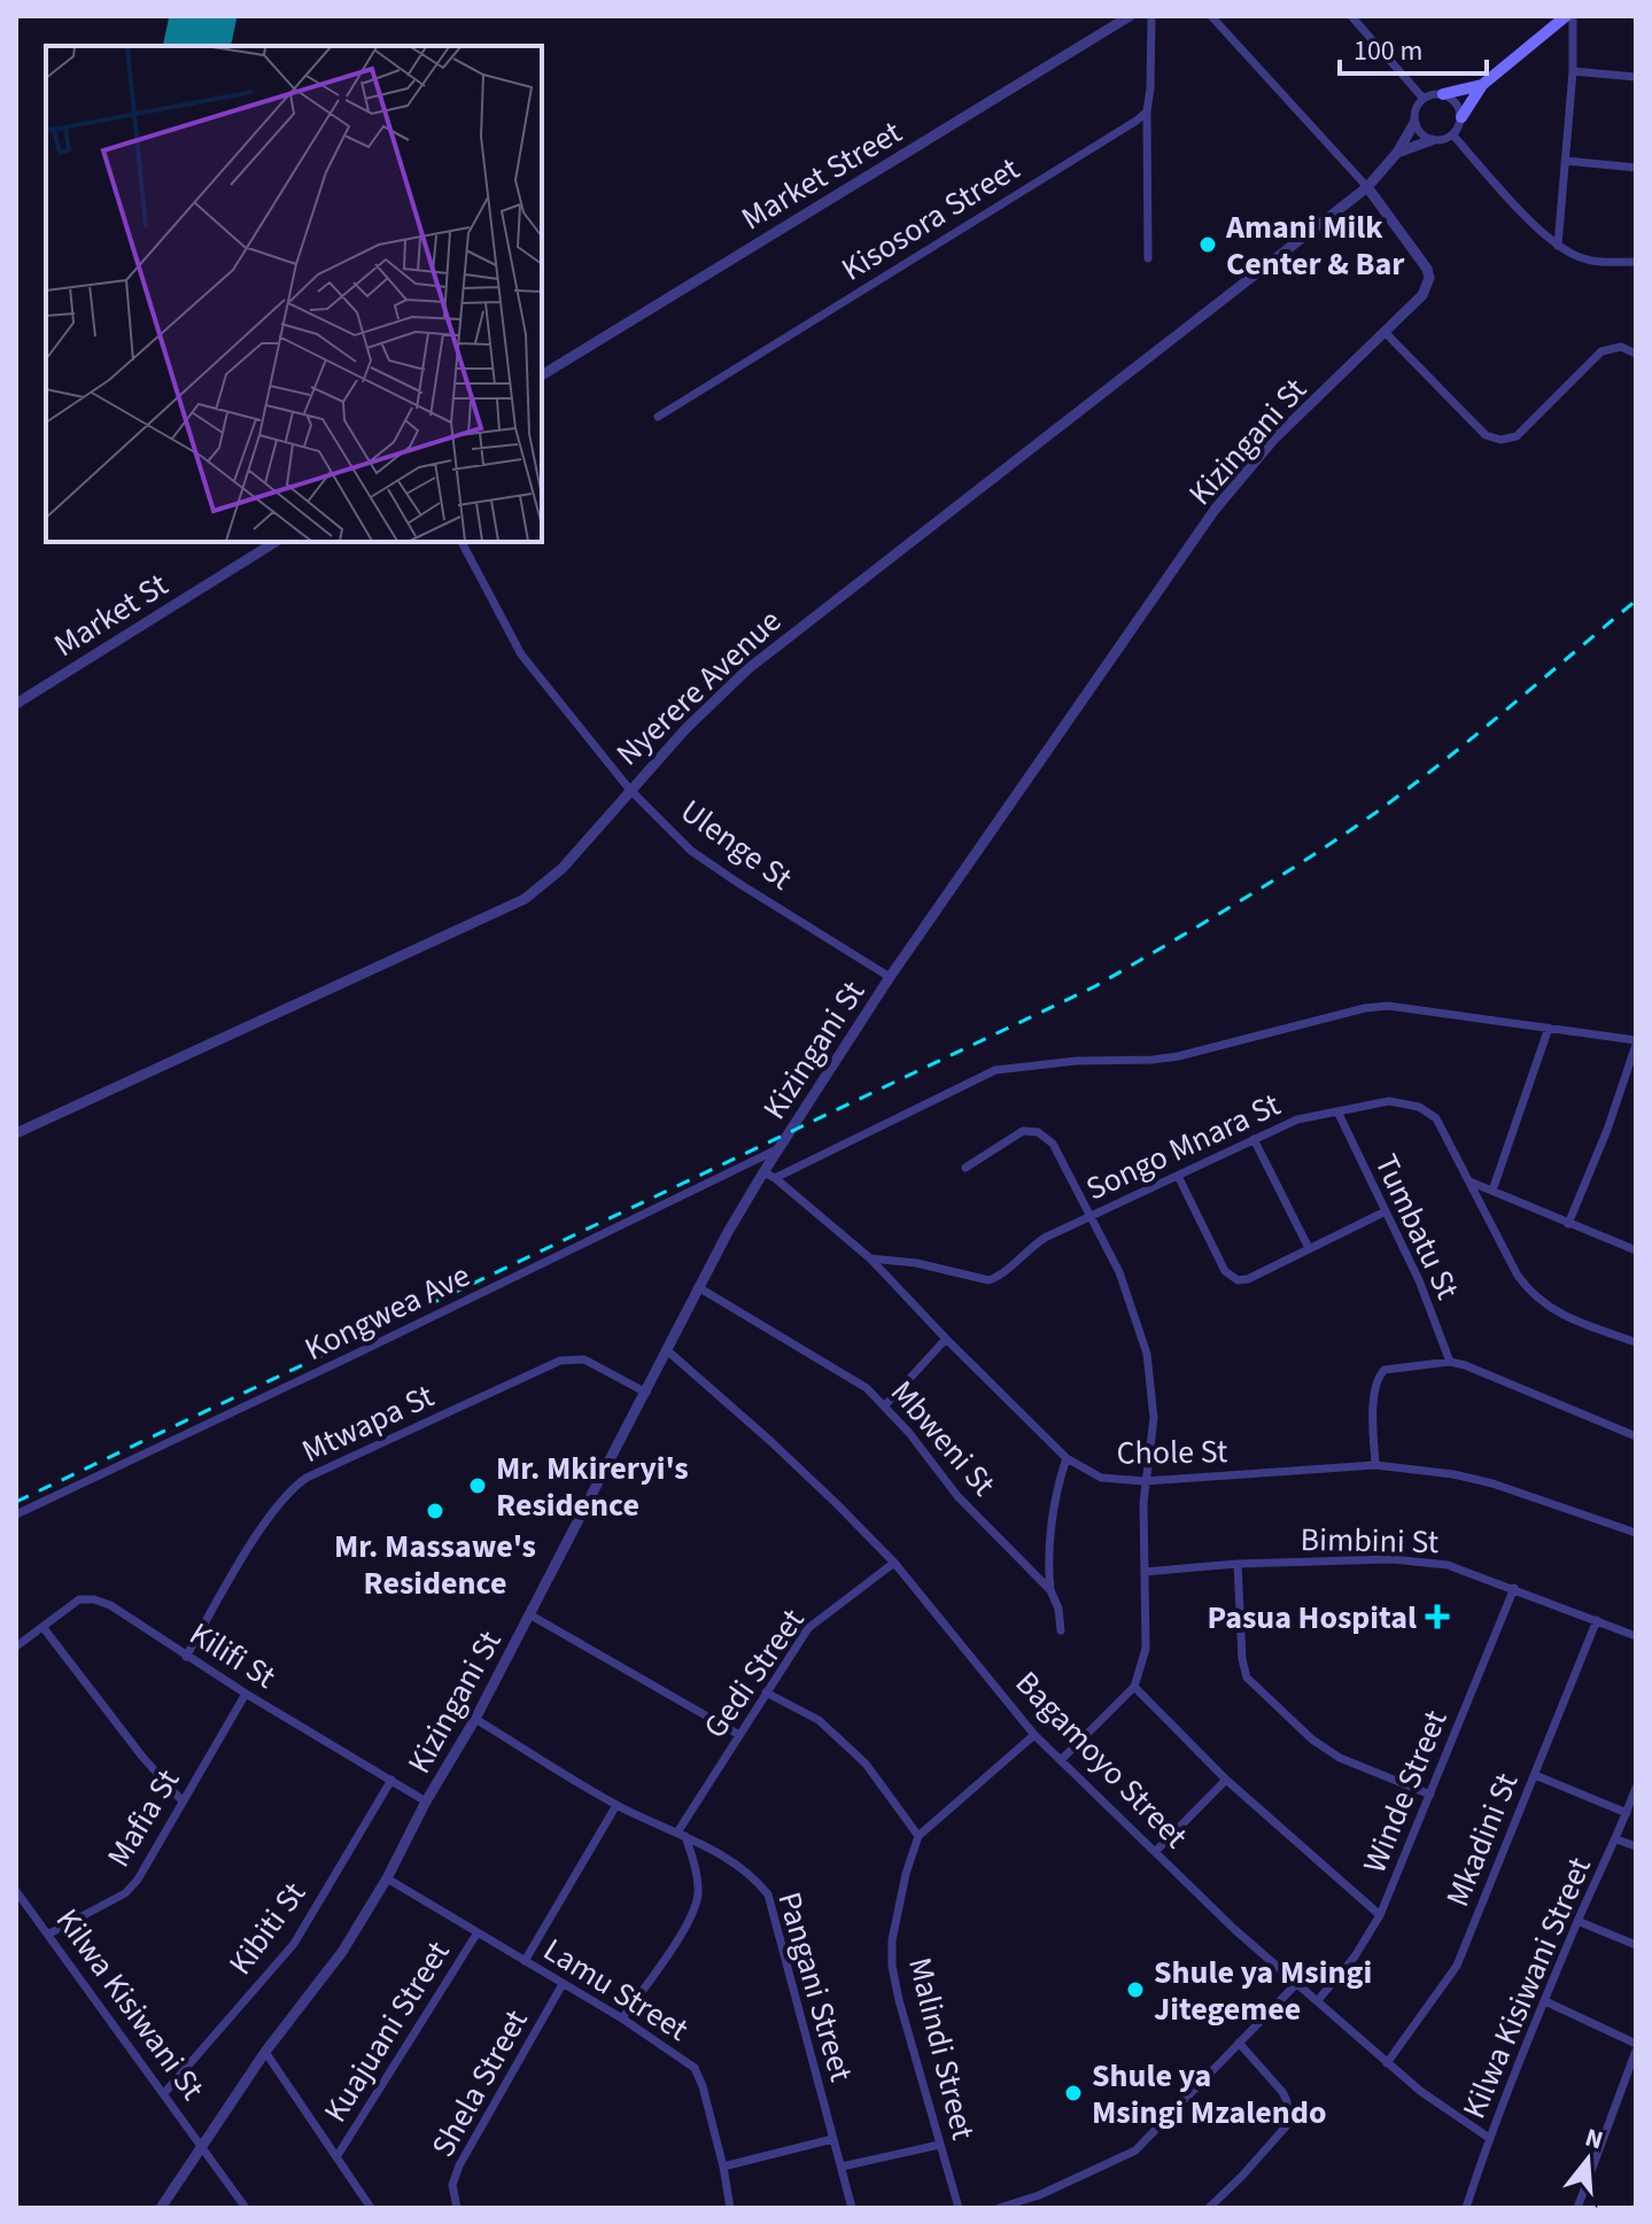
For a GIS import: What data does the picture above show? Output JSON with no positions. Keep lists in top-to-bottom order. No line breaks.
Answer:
{"streets":{"street":["Market Street","Kisosora Street","Kizingani St","Market St","Nyerere Avenue","Ulenge St","Songo Mnara St","Tumbatu St","Kongwea Ave","Mtwapa St","Mbweni St","Chole St","Bimbini St","Kilifi St","Gedi Street","Bagamoyo Street","Winde Street","Mafia St","Mkadini St","Kibiti St","Pangani Street","Kilwa Kisiwani Street","Lamu Street","Kilwa Kisiwani St","Kuajuani Street","Malindi Street","Shela Street"]},"crossings":[["Kizingani St","Nyerere Avenue"],["Kizingani St","Ulenge St"],["Kizingani St","Kongwea Ave"],["Kizingani St","Mtwapa St"],["Kizingani St","Mbweni St"],["Kizingani St","Chole St"],["Kizingani St","Kilifi St"],["Kizingani St","Bagamoyo Street"],["Kizingani St","Pangani Street"],["Kizingani St","Lamu Street"],["Kizingani St","Kilwa Kisiwani St"],["Nyerere Avenue","Ulenge St"],["Songo Mnara St","Tumbatu St"],["Songo Mnara St","Chole St"],["Mtwapa St","Kilifi St"],["Bimbini St","Winde Street"],["Bimbini St","Mkadini St"],["Kilifi St","Mafia St"],["Kilifi St","Kibiti St"],["Gedi Street","Bagamoyo Street"],["Gedi Street","Pangani Street"],["Bagamoyo Street","Winde Street"],["Bagamoyo Street","Mkadini St"],["Bagamoyo Street","Kilwa Kisiwani Street"],["Mafia St","Kilwa Kisiwani St"],["Kibiti St","Kilwa Kisiwani St"],["Lamu Street","Kuajuani Street"],["Lamu Street","Shela Street"]],"places":{"other":["Amani Milk Center & Bar","Mr. Mkireryi's Residence","Mr. Massawe's Residence","Shule ya Msingi Jitegemee","Shule ya Msingi Mzalendo"],"health":["Pasua Hospital"]},"scale_bar":"100 m","north":"top"}
